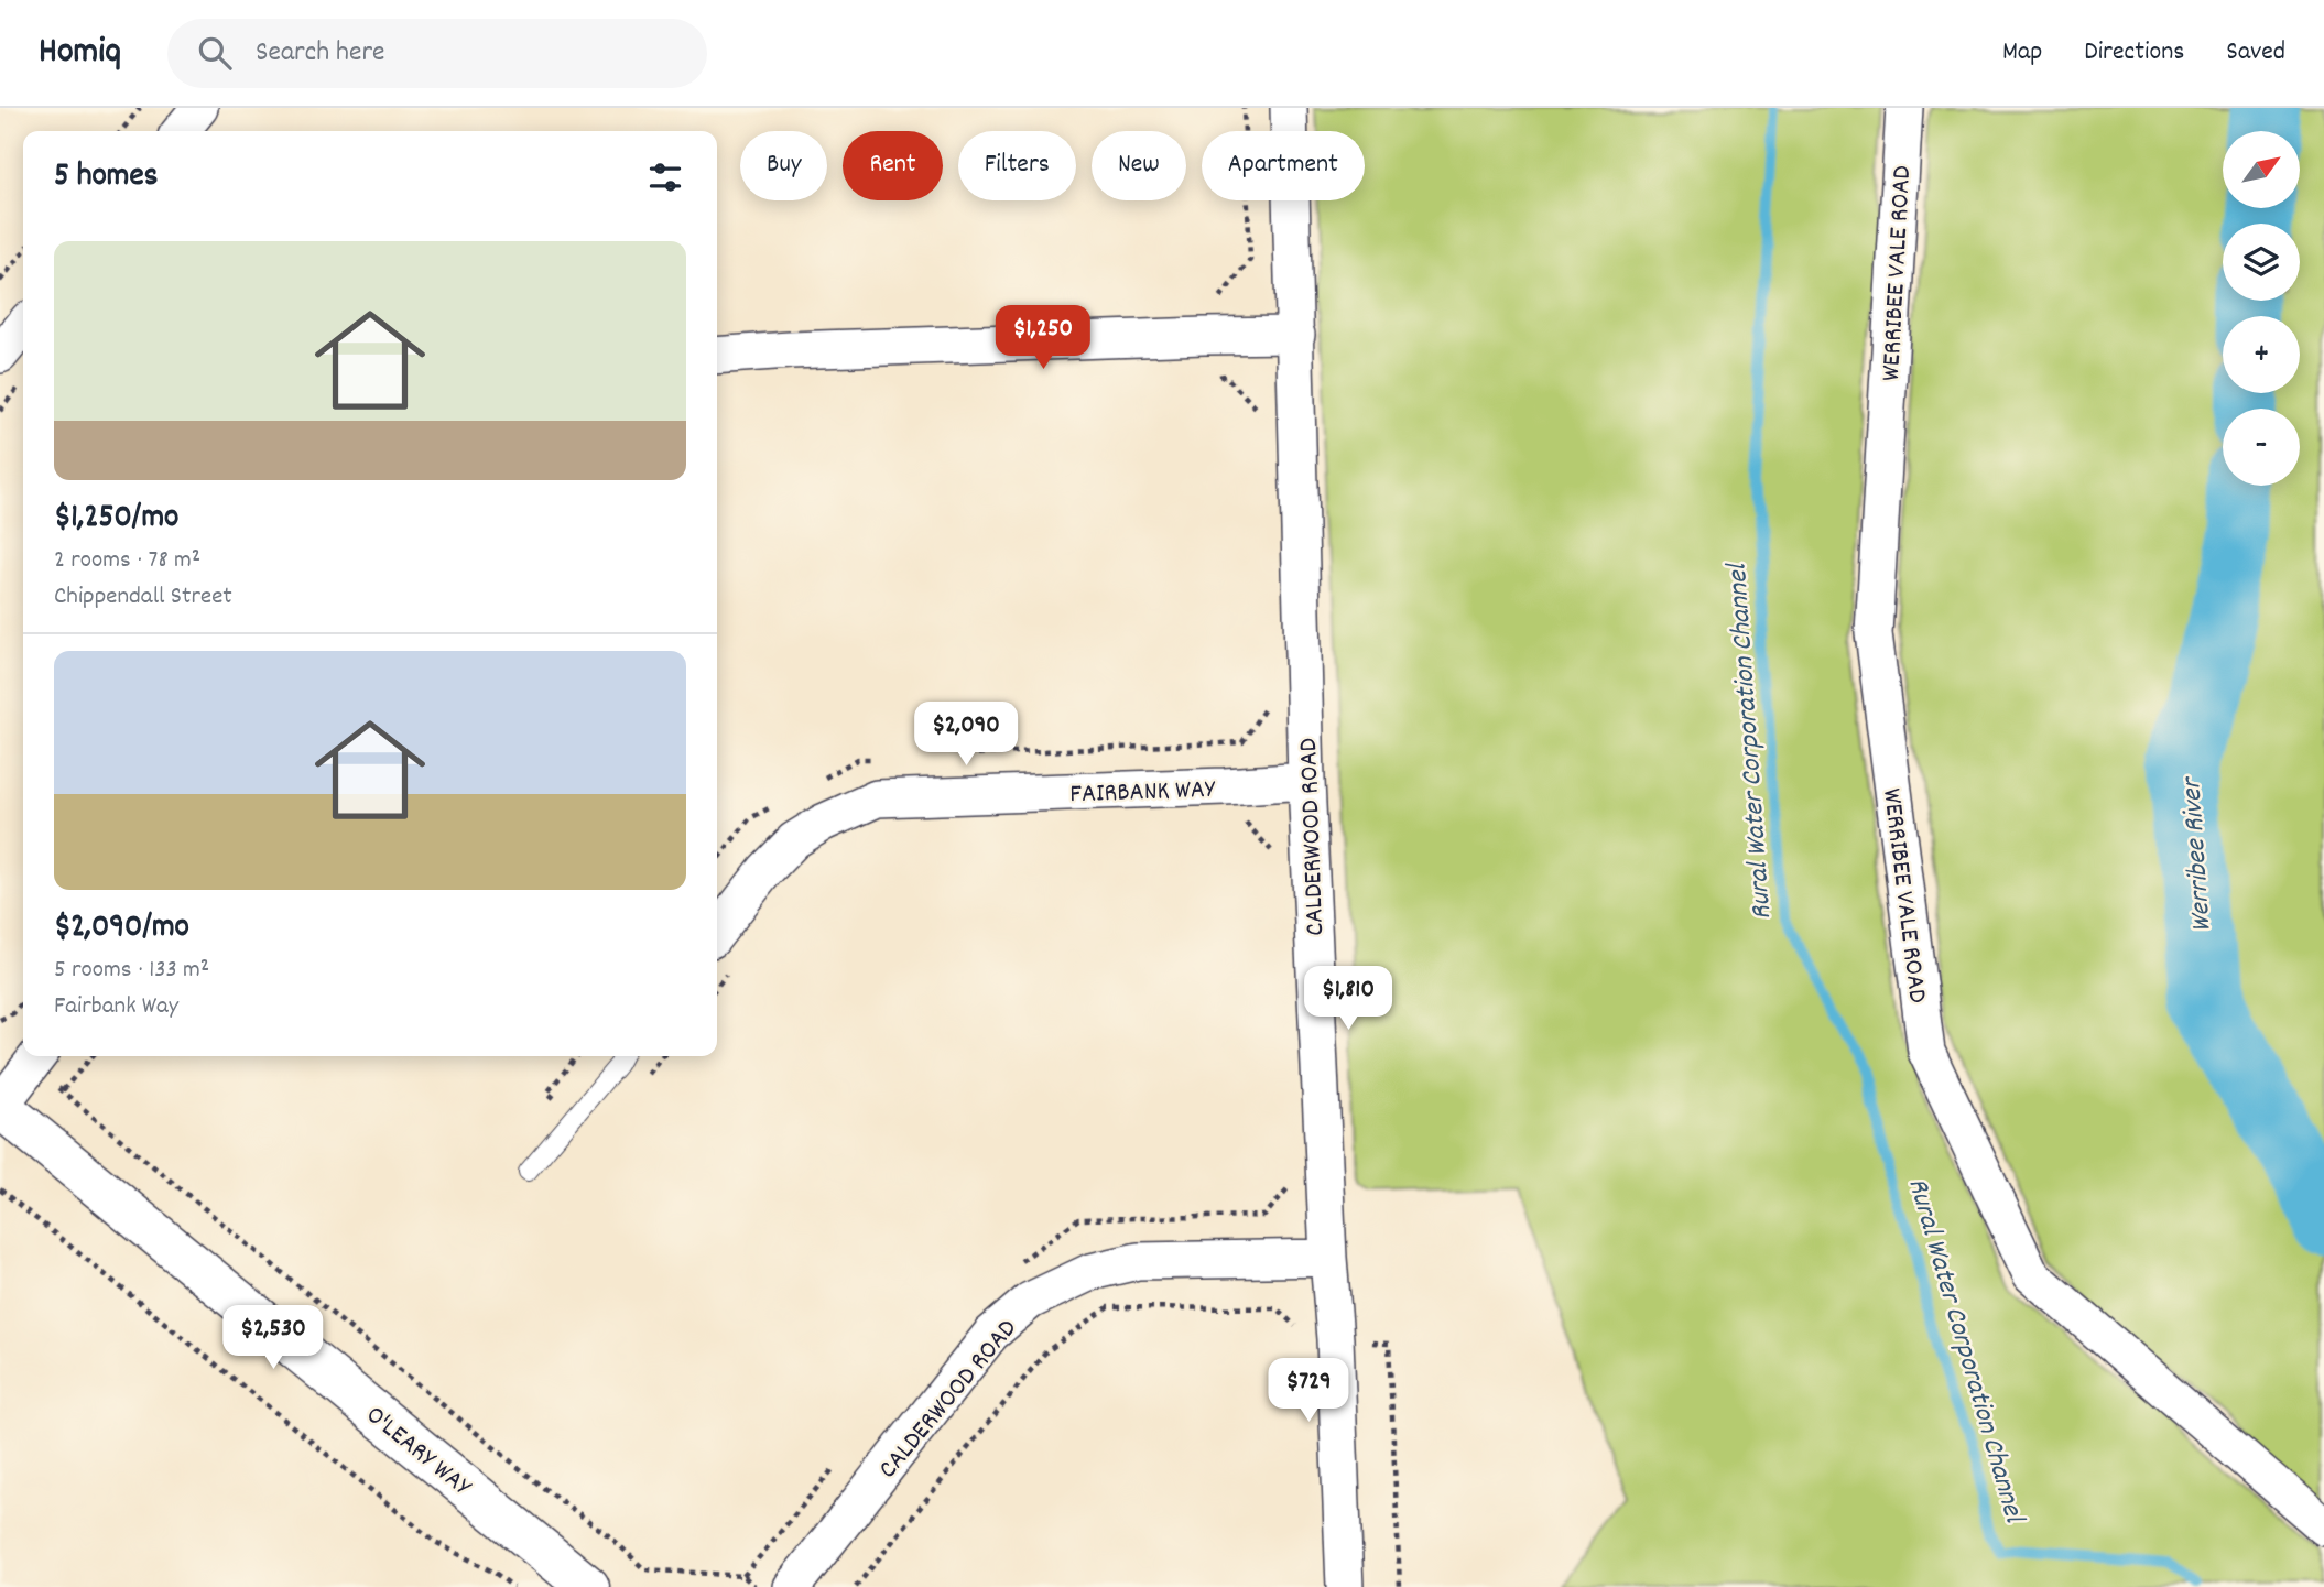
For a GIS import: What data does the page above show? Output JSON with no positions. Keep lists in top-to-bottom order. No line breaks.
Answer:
{"streets":{"street":["WERRIBEE VALE ROAD","FAIRBANK WAY","CALDERWOOD ROAD","O'LEARY WAY"]},"crossings":[["FAIRBANK WAY","CALDERWOOD ROAD"]],"water":["Rural Water Corporation Channel","Werribee River"],"north":"top right","page":{"header":"Homiq","search":"Search here","nav":["Map","Directions","Saved"],"map_buttons":["+","−"],"chip":["Buy","Rent","Filters","New","Apartment"],"heading":"5 homes","list":[{"name":"$1,250/mo","note":"2 rooms · 78 m² · Chippendall Street"},{"name":"$2,090/mo","note":"5 rooms · 133 m² · Fairbank Way"}],"price":["$1,250","$2,090","$1,810","$2,530","$729"]}}
